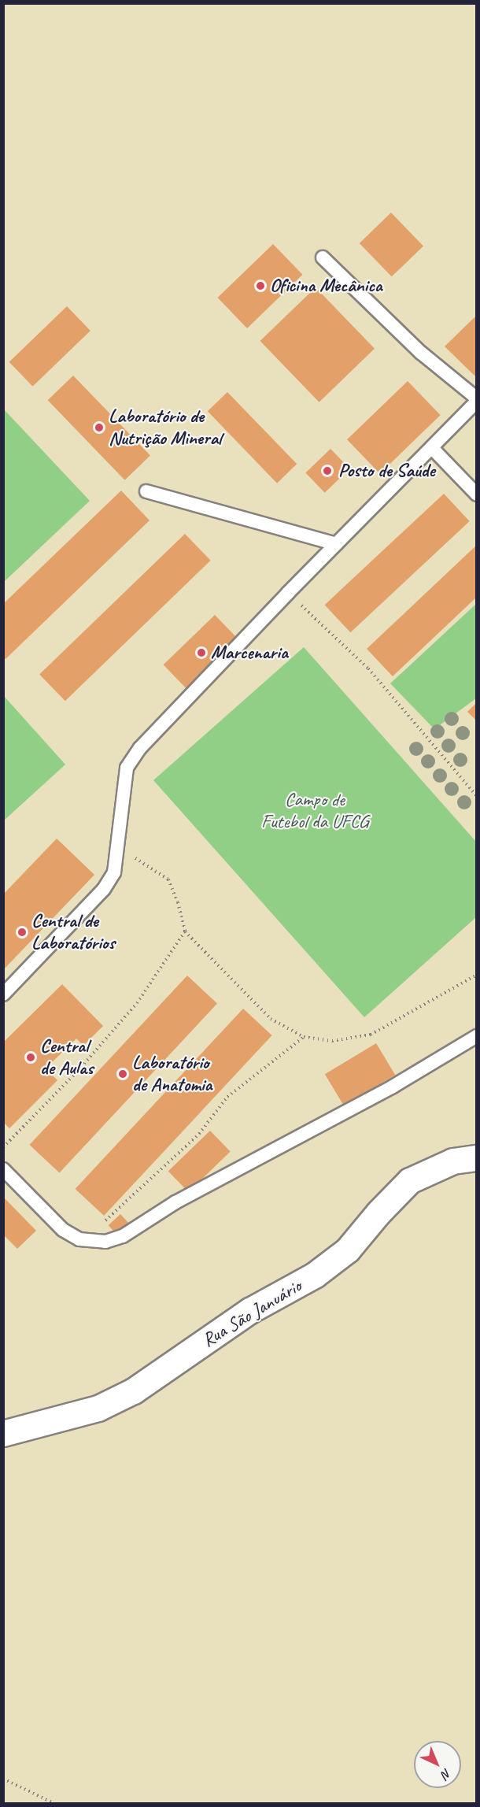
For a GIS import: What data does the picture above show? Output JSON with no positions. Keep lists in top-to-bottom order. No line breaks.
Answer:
{"streets":{"street":["Rua São Januário"]},"parks":["Campo de Futebol da UFCG"],"places":["Oficina Mecânica","Laboratório de Nutrição Mineral","Posto de Saúde","Marcenaria","Central de Laboratórios","Central de Aulas","Laboratório de Anatomia"],"north":"bottom right"}
